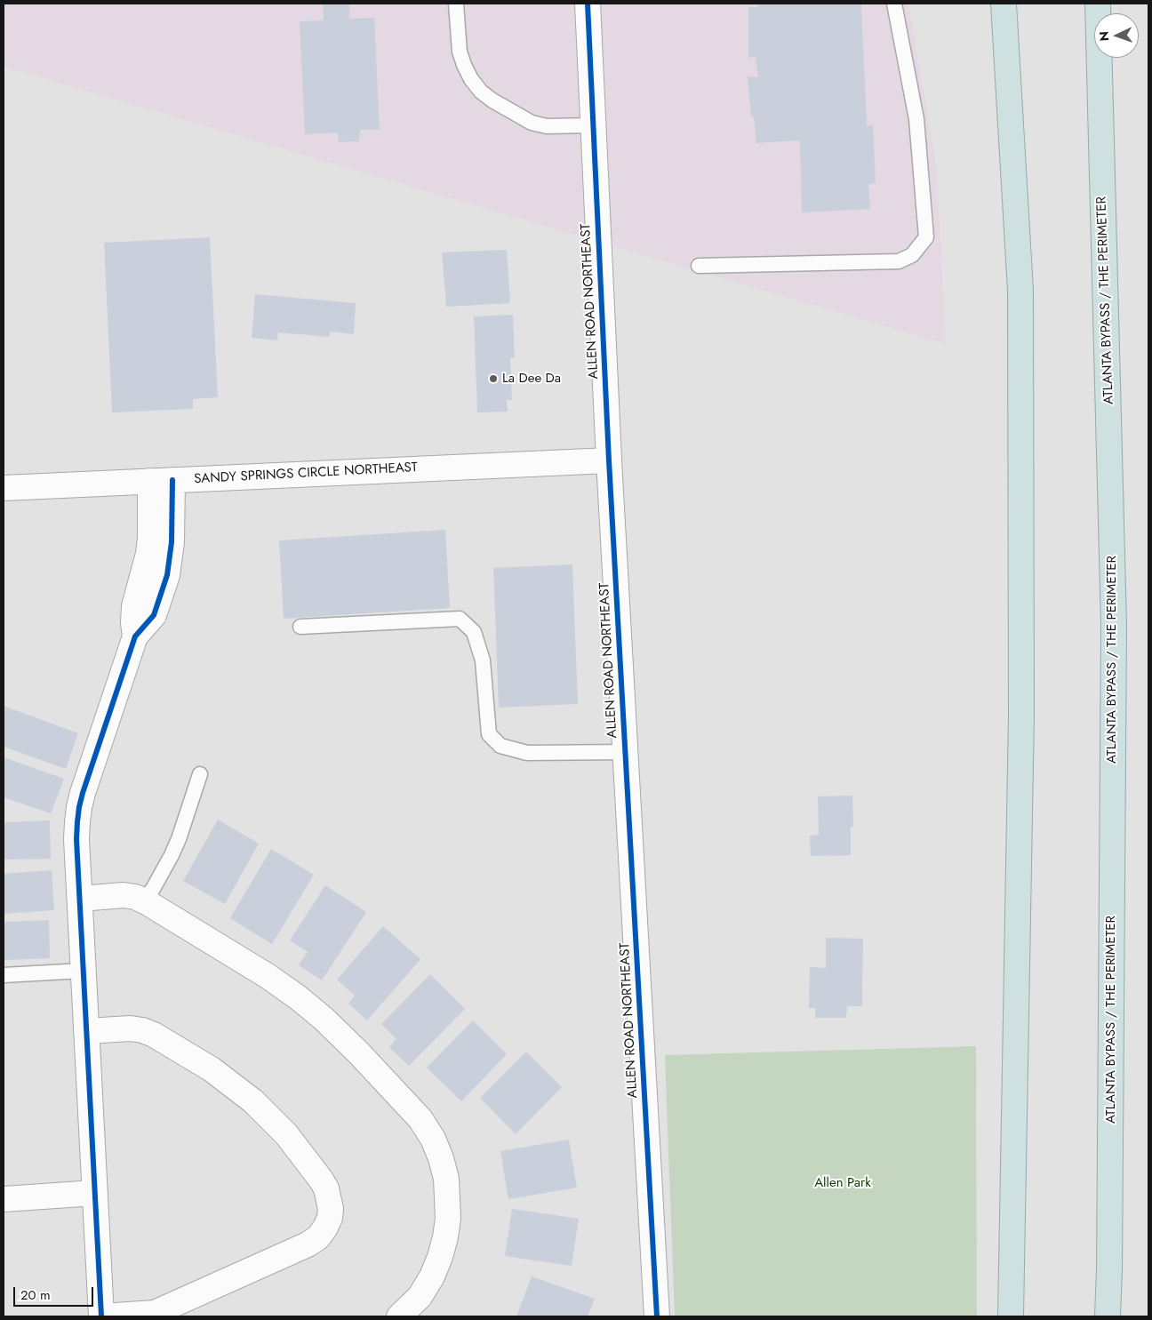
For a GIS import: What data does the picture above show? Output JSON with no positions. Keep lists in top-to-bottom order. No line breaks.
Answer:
{"streets":{"highway":["ATLANTA BYPASS / THE PERIMETER"],"street":["ALLEN ROAD NORTHEAST","SANDY SPRINGS CIRCLE NORTHEAST"]},"crossings":[["ALLEN ROAD NORTHEAST","SANDY SPRINGS CIRCLE NORTHEAST"]],"parks":["Allen Park"],"places":["La Dee Da"],"scale_bar":"20 m","north":"left"}
